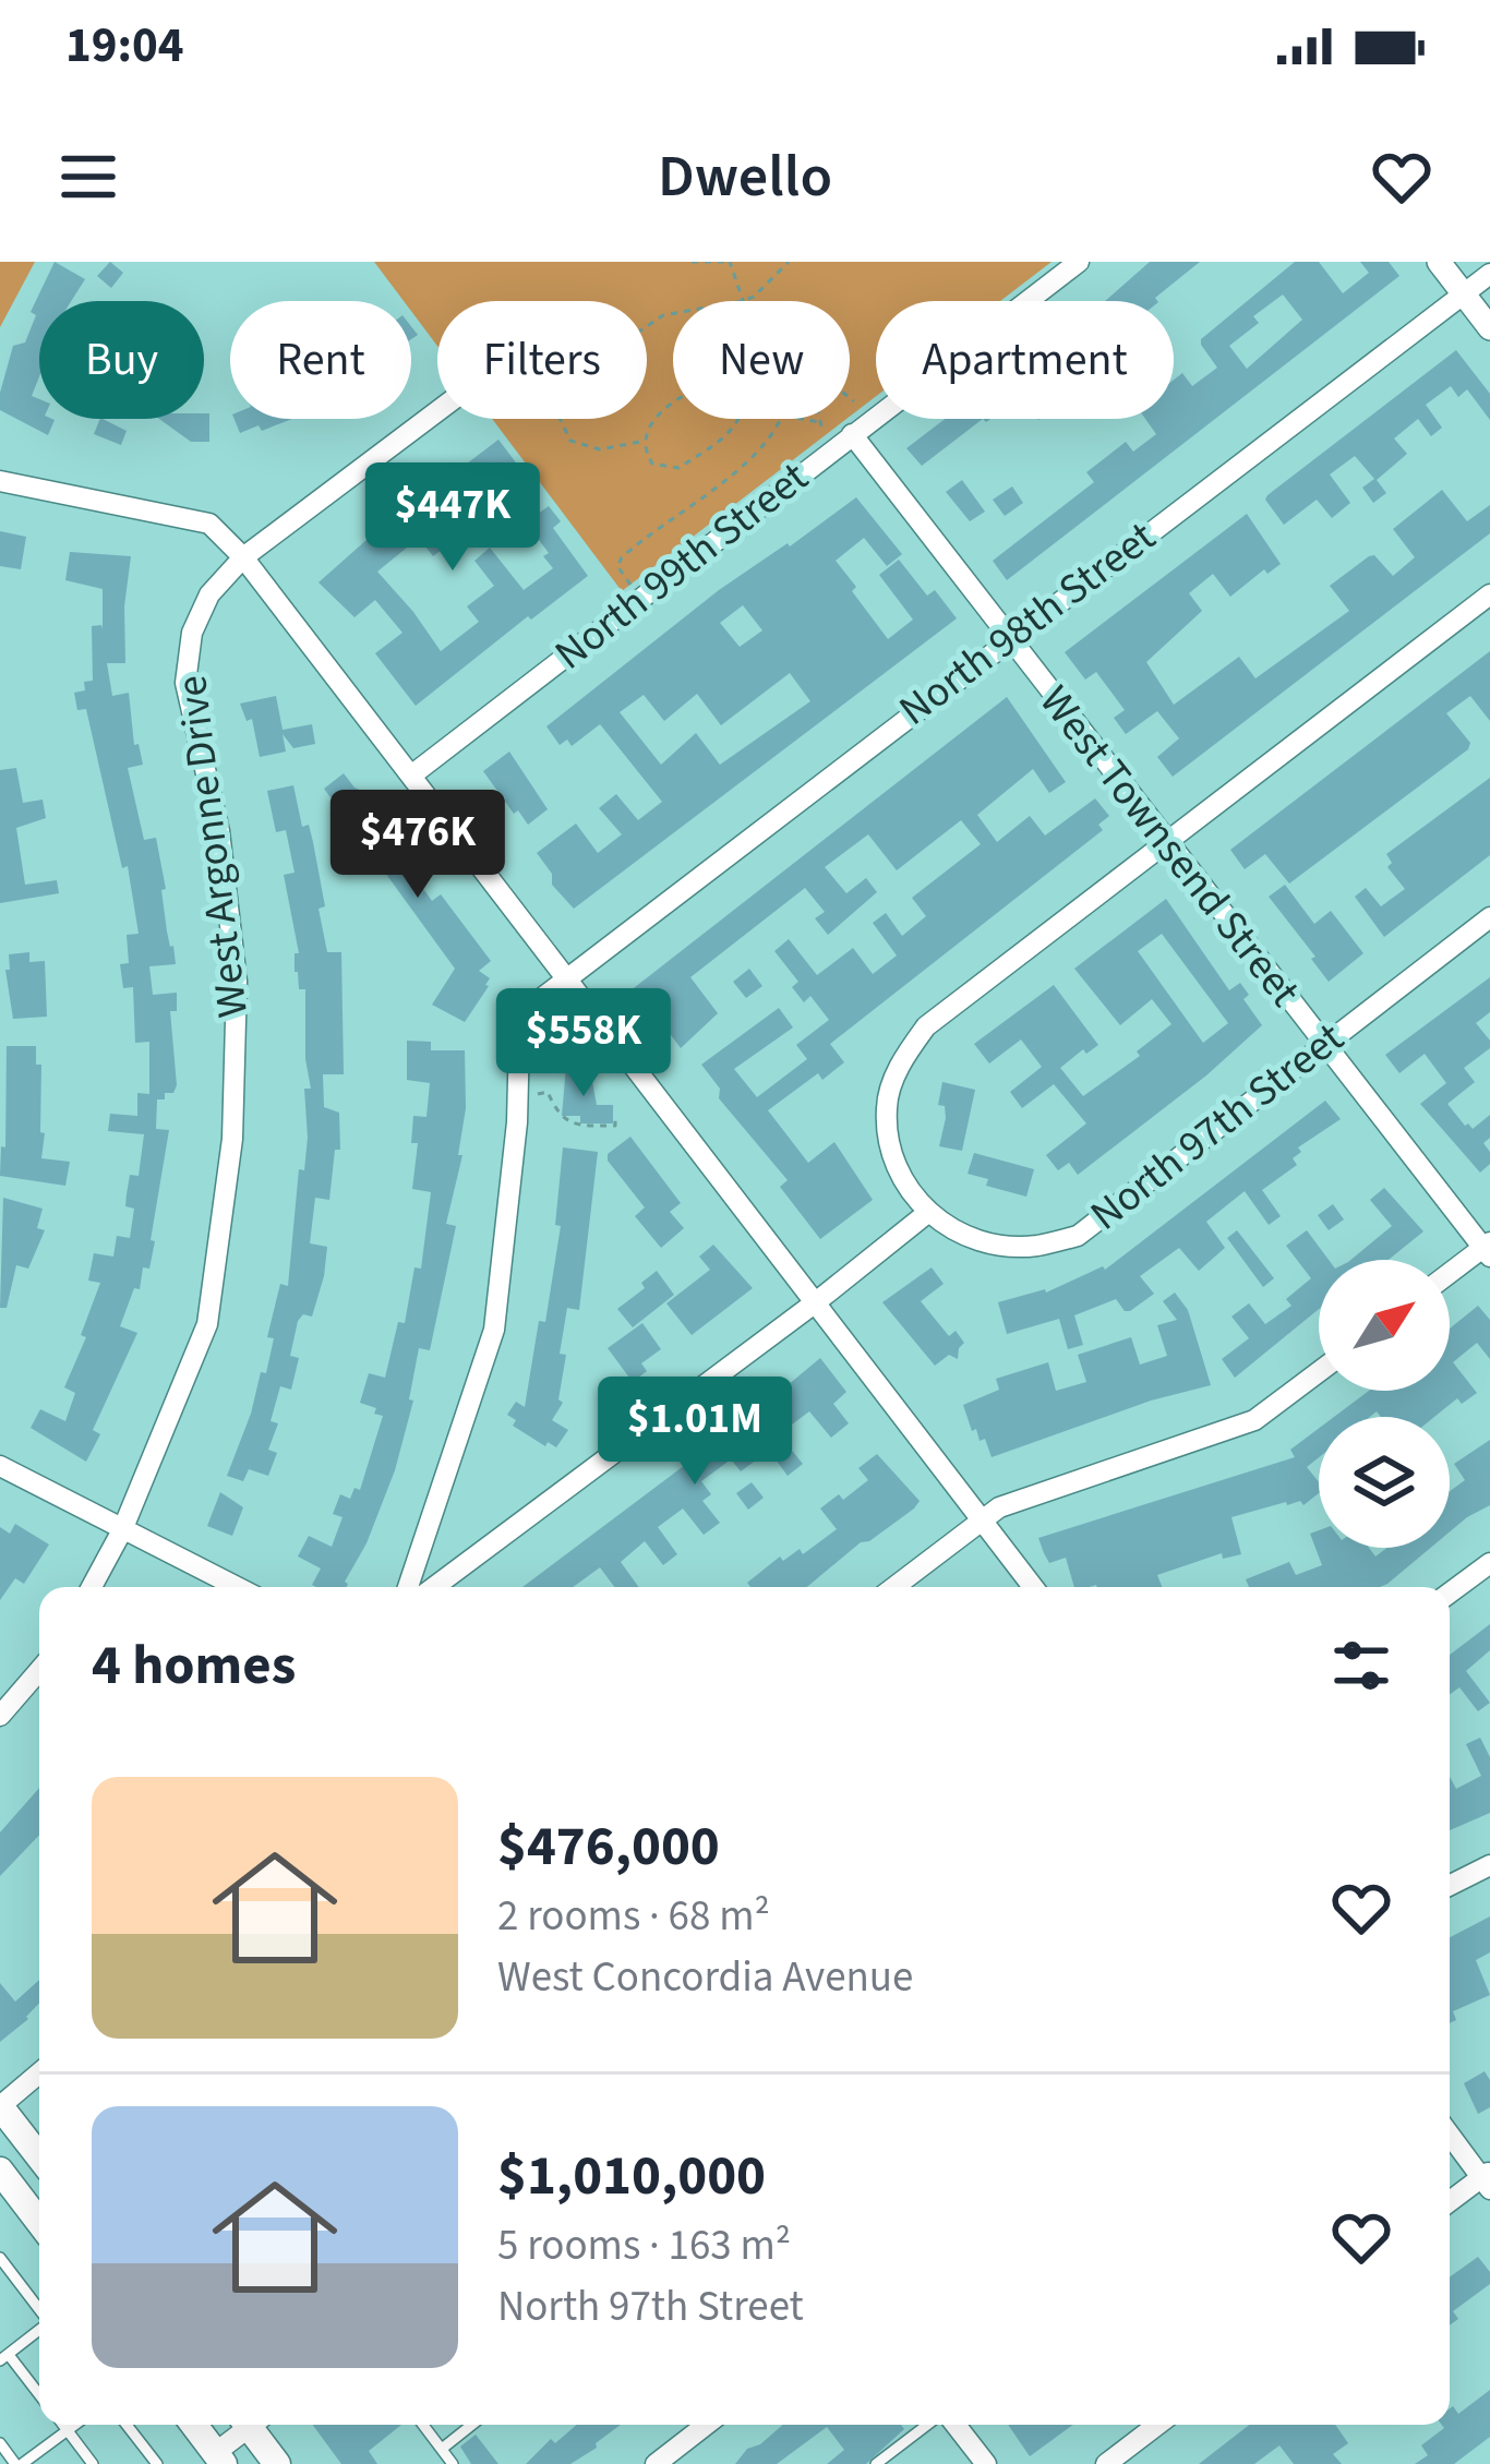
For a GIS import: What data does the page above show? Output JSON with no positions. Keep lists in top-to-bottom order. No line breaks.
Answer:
{"streets":{"street":["North 99th Street","North 98th Street","West Argonne Drive","West Townsend Street","North 97th Street"]},"crossings":[["North 99th Street","West Townsend Street"],["North 98th Street","West Townsend Street"],["West Townsend Street","North 97th Street"]],"north":"top right","page":{"status":"19:04","header":"Dwello","chip":["Buy","Rent","Filters","New","Apartment"],"price":["$447K","$476K","$558K","$1.01M"],"heading":"4 homes","list":[{"name":"$476,000","note":"2 rooms · 68 m² · West Concordia Avenue"},{"name":"$1,010,000","note":"5 rooms · 163 m² · North 97th Street"}]}}
